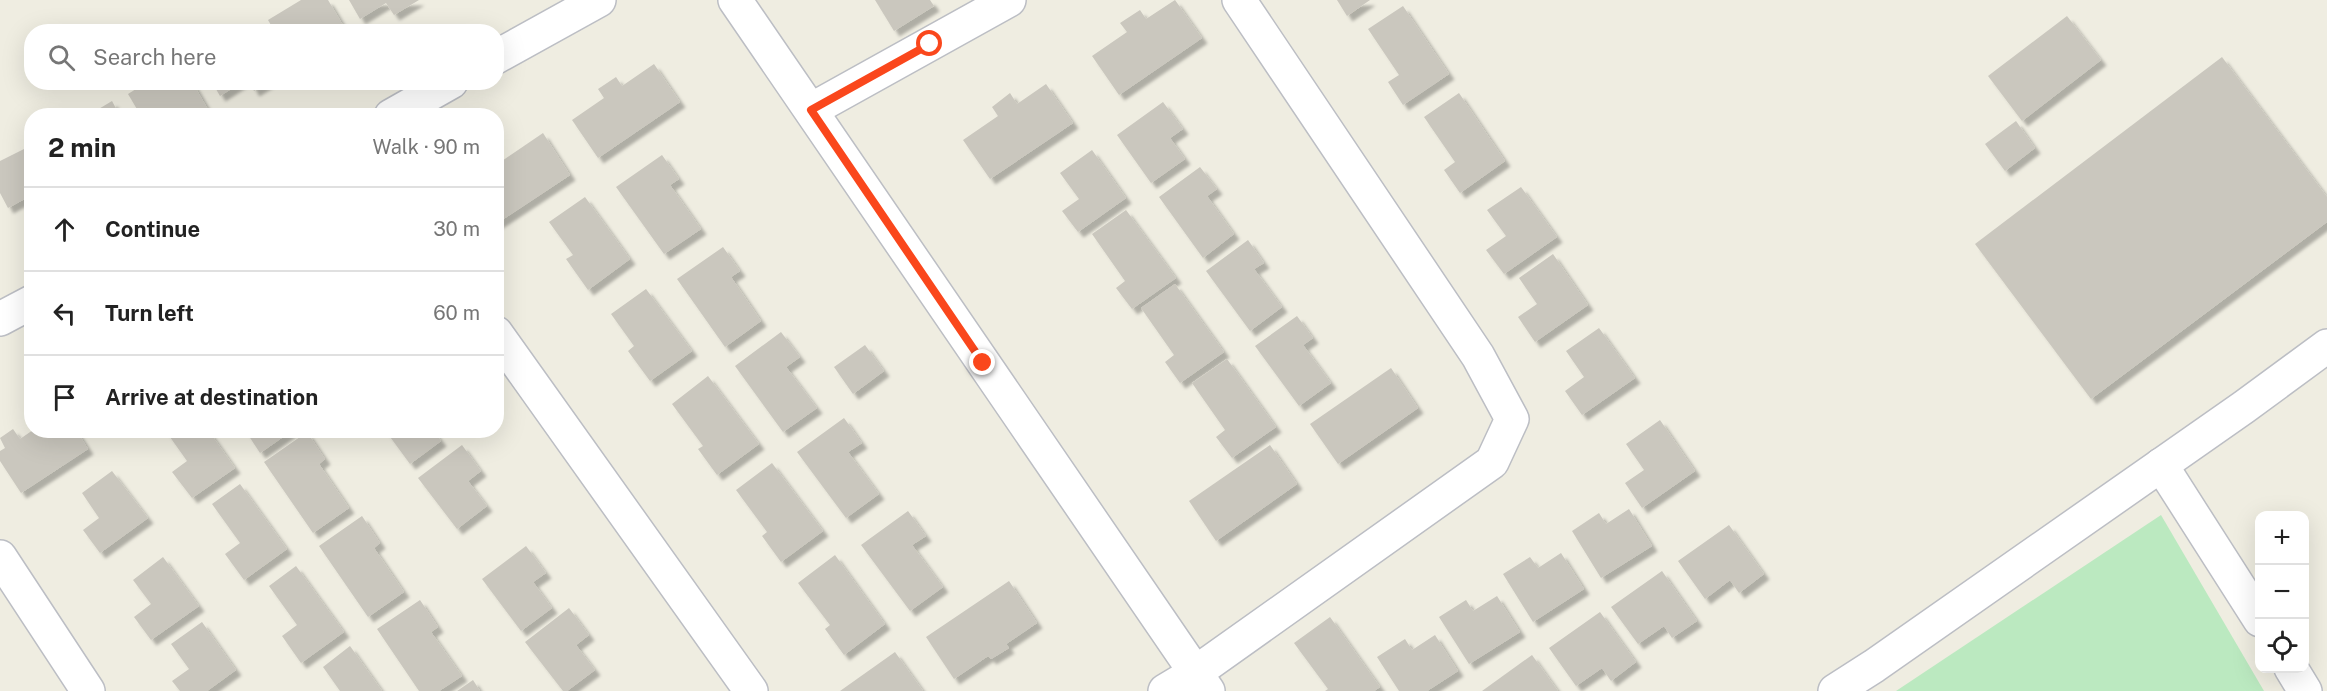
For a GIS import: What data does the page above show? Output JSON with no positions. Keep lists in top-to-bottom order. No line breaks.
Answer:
{"page":{"search":"Search here","heading":["2 min","Walk · 90 m"],"list":[["Continue","30 m"],["Turn left","60 m"],"Arrive at destination"],"map_buttons":["+","−"]}}
